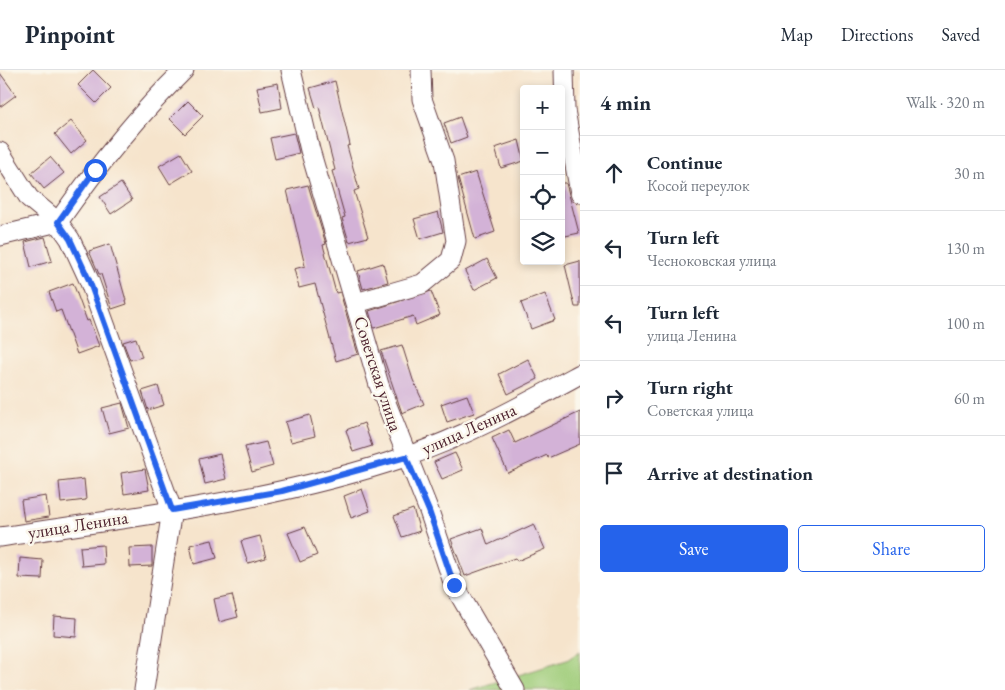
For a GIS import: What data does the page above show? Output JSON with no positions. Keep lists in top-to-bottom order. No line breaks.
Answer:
{"streets":{"street":["Советская улица","улица Ленина"]},"crossings":[["Советская улица","улица Ленина"]],"page":{"header":"Pinpoint","nav":["Map","Directions","Saved"],"heading":["4 min","Walk · 320 m"],"map_buttons":["+","−"],"list":[["Continue","Косой переулок","30 m"],["Turn left","Чесноковская улица","130 m"],["Turn left","улица Ленина","100 m"],["Turn right","Советская улица","60 m"],"Arrive at destination"],"buttons":["Save","Share"]}}
